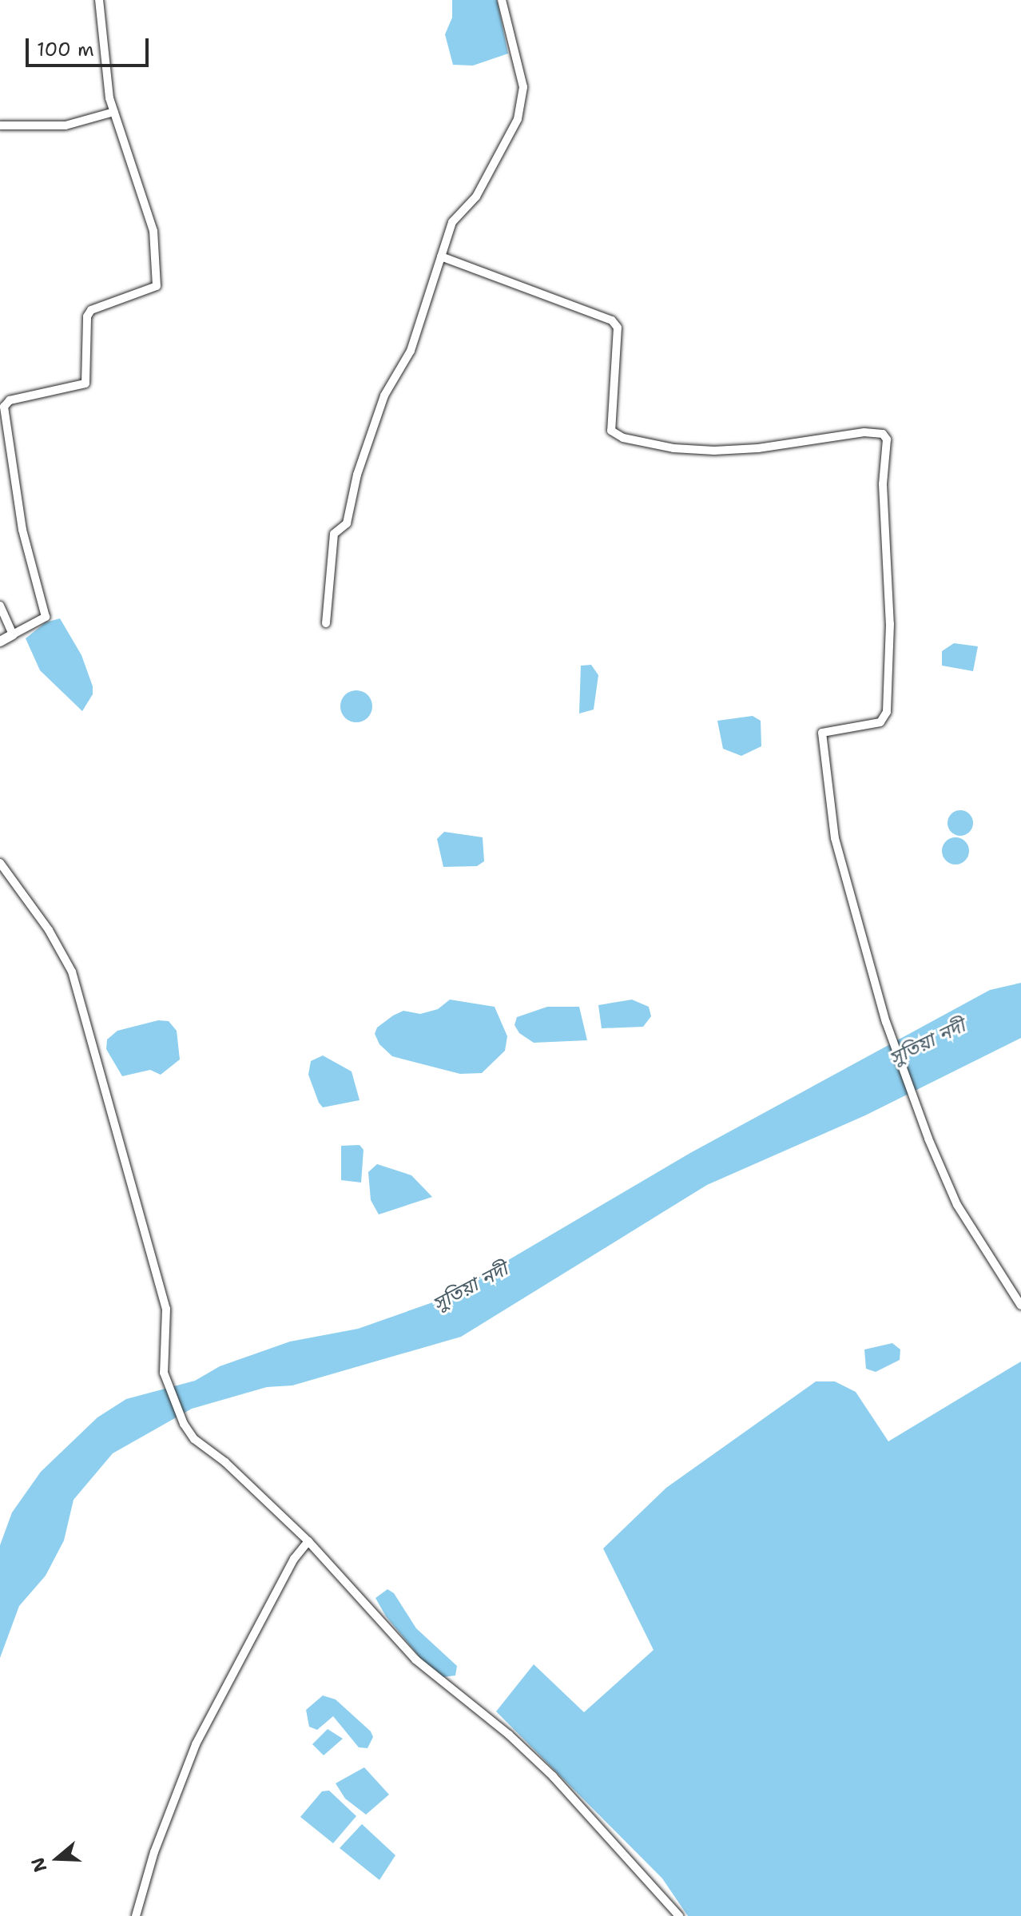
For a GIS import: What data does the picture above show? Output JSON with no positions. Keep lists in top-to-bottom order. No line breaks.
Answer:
{"water":["সুতিয়া নদী"],"scale_bar":"100 m","north":"left"}
